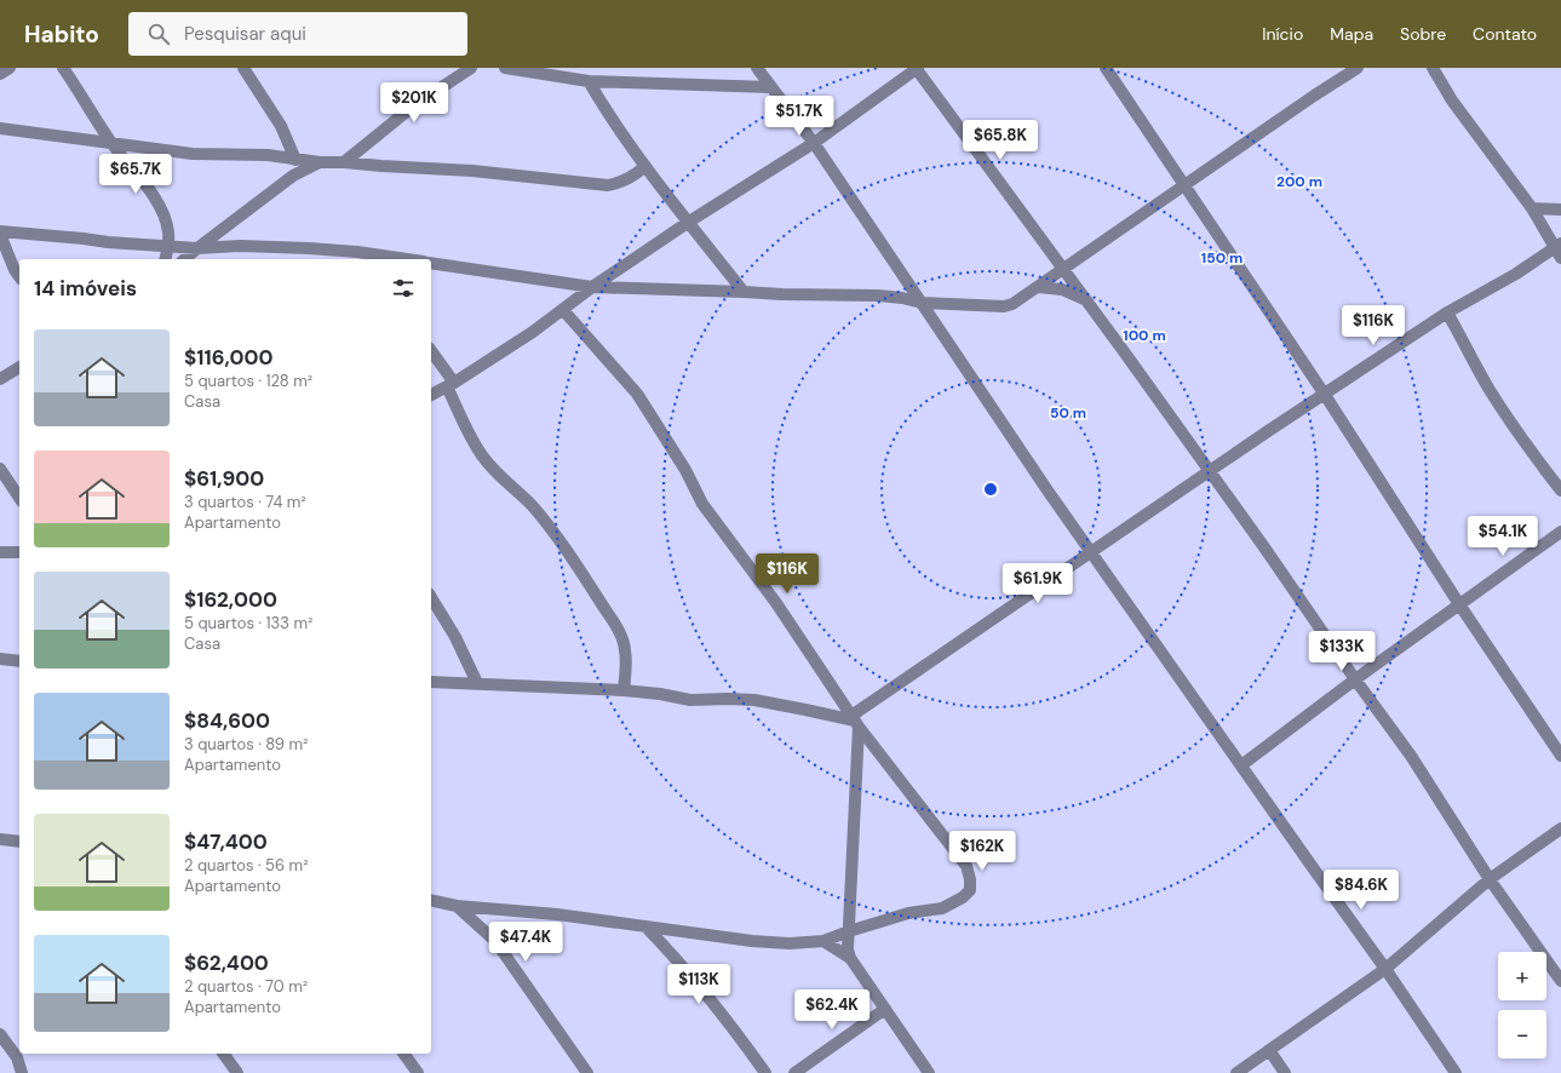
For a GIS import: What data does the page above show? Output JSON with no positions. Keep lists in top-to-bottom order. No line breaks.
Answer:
{"page":{"header":"Habito","search":"Pesquisar aqui","nav":["Início","Mapa","Sobre","Contato"],"price":["$201K","$51.7K","$65.8K","$65.7K","$116K","$54.1K","$116K","$61.9K","$133K","$162K","$84.6K","$47.4K","$113K","$62.4K"],"heading":"14 imóveis","list":[{"name":"$116,000","note":"5 quartos · 128 m² · Casa"},{"name":"$61,900","note":"3 quartos · 74 m² · Apartamento"},{"name":"$162,000","note":"5 quartos · 133 m² · Casa"},{"name":"$84,600","note":"3 quartos · 89 m² · Apartamento"},{"name":"$47,400","note":"2 quartos · 56 m² · Apartamento"},{"name":"$62,400","note":"2 quartos · 70 m² · Apartamento"}],"map_buttons":["+","−"]},"rings":["200 m","150 m","100 m","50 m"]}
